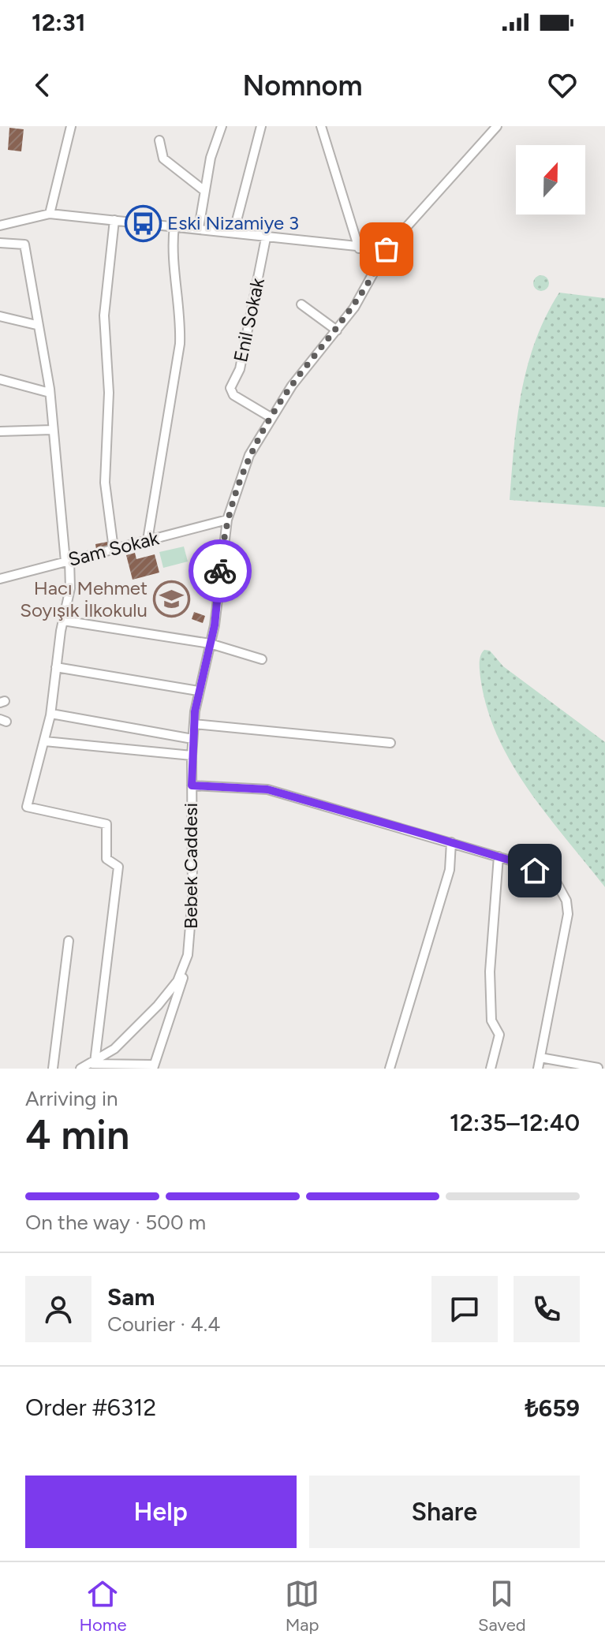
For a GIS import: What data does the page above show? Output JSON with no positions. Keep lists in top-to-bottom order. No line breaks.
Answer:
{"streets":{"street":["Enil Sokak","Sam Sokak","Bebek Caddesi"]},"crossings":[["Enil Sokak","Bebek Caddesi"],["Sam Sokak","Bebek Caddesi"]],"places":{"bus stop":["Eski Nizamiye 3"],"school or university":["Hacı Mehmet Soyışık İlkokulu"]},"north":"top","page":{"status":"12:31","header":"Nomnom","heading":["4 min","Arriving in","12:35–12:40"],"panel":["Sam","Courier · 4.4","Order #6312","₺659"],"bar":"On the way · 500 m","buttons":["Help","Share"],"tabs":["Home","Map","Saved"]}}
